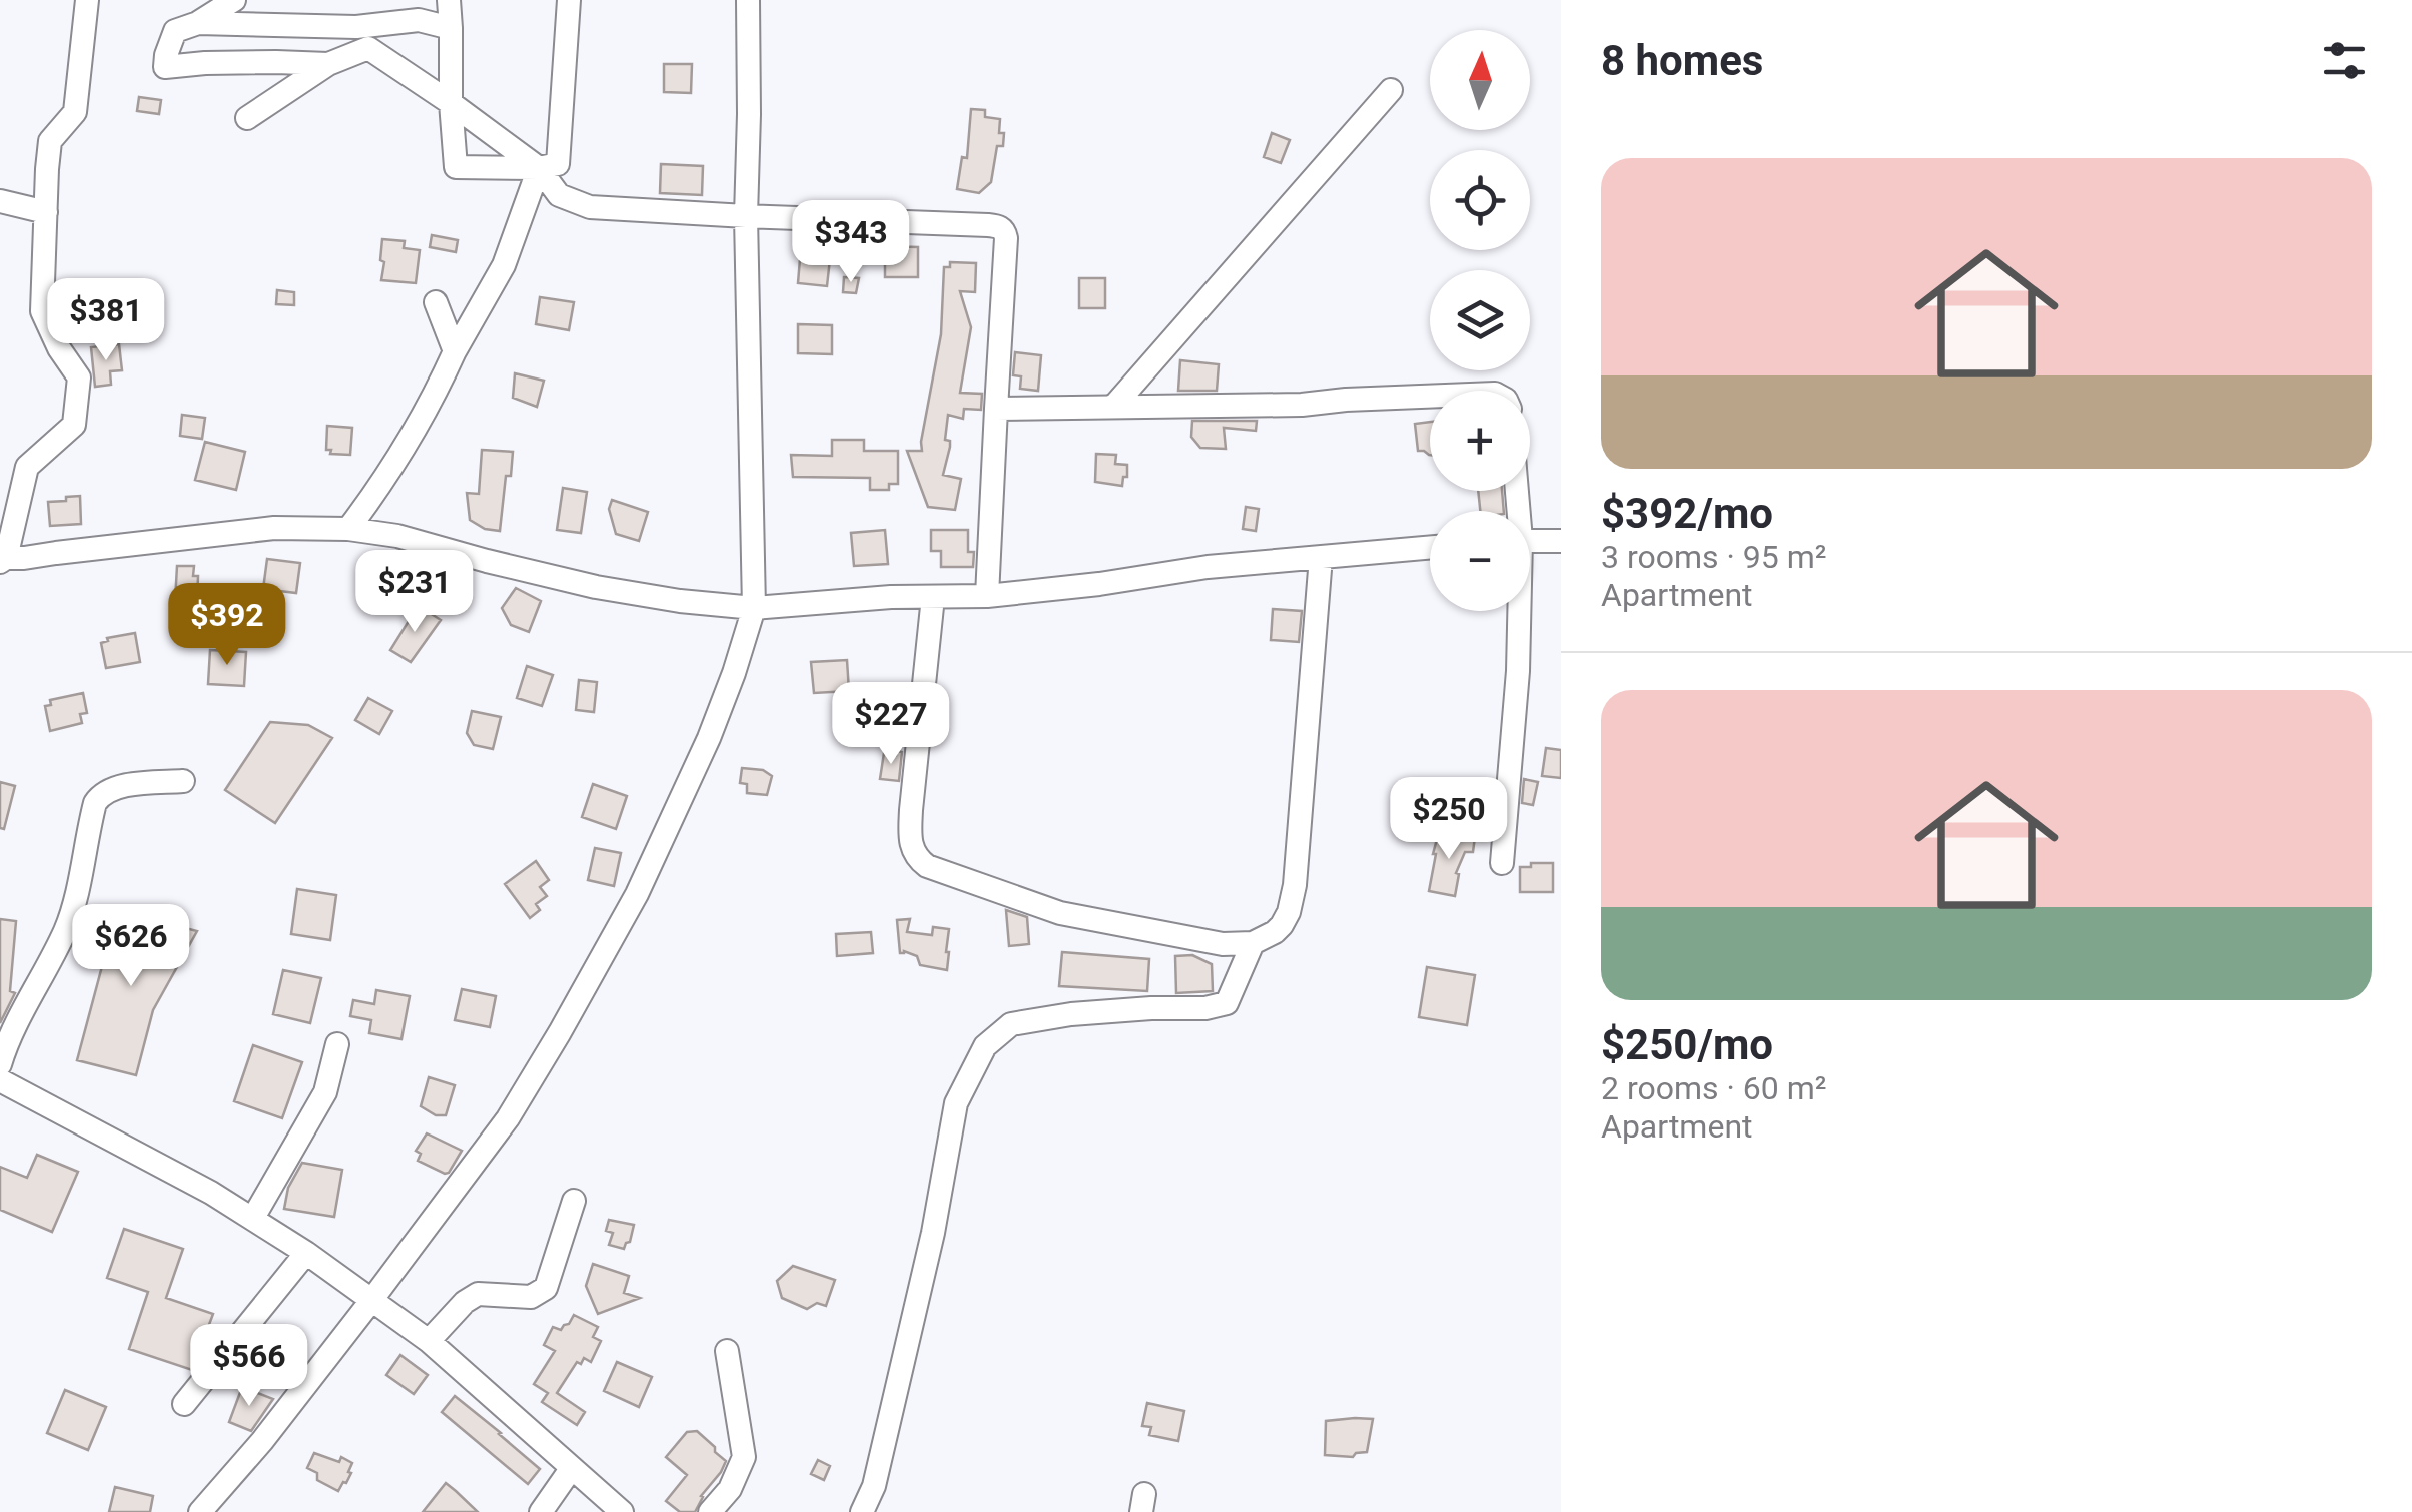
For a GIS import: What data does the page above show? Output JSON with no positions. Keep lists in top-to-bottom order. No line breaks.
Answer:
{"north":"top","page":{"heading":"8 homes","map_buttons":["+","−"],"list":[{"name":"$392/mo","note":"3 rooms · 95 m² · Apartment"},{"name":"$250/mo","note":"2 rooms · 60 m² · Apartment"}],"price":["$343","$381","$231","$392","$227","$250","$626","$566"]}}
